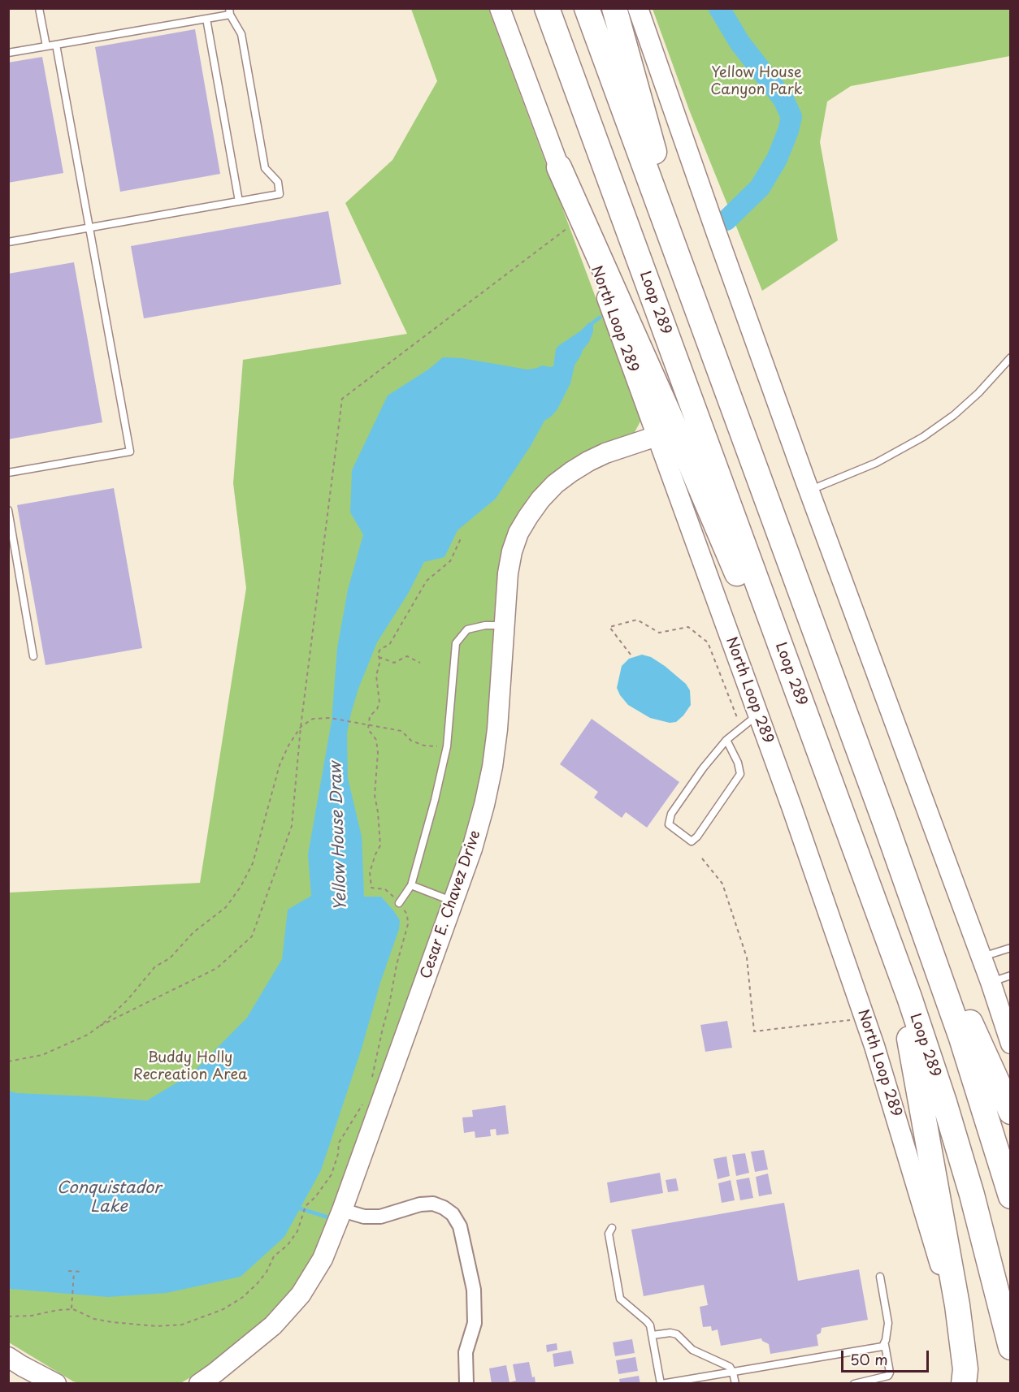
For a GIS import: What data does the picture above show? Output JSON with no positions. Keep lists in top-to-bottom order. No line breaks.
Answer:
{"streets":{"highway":["Loop 289"],"main road":["North Loop 289","Cesar E. Chavez Drive"]},"crossings":[["North Loop 289","Cesar E. Chavez Drive"]],"water":["Yellow House Draw","Conquistador Lake"],"parks":["Yellow House Canyon Park","Buddy Holly Recreation Area"],"scale_bar":"50 m"}
